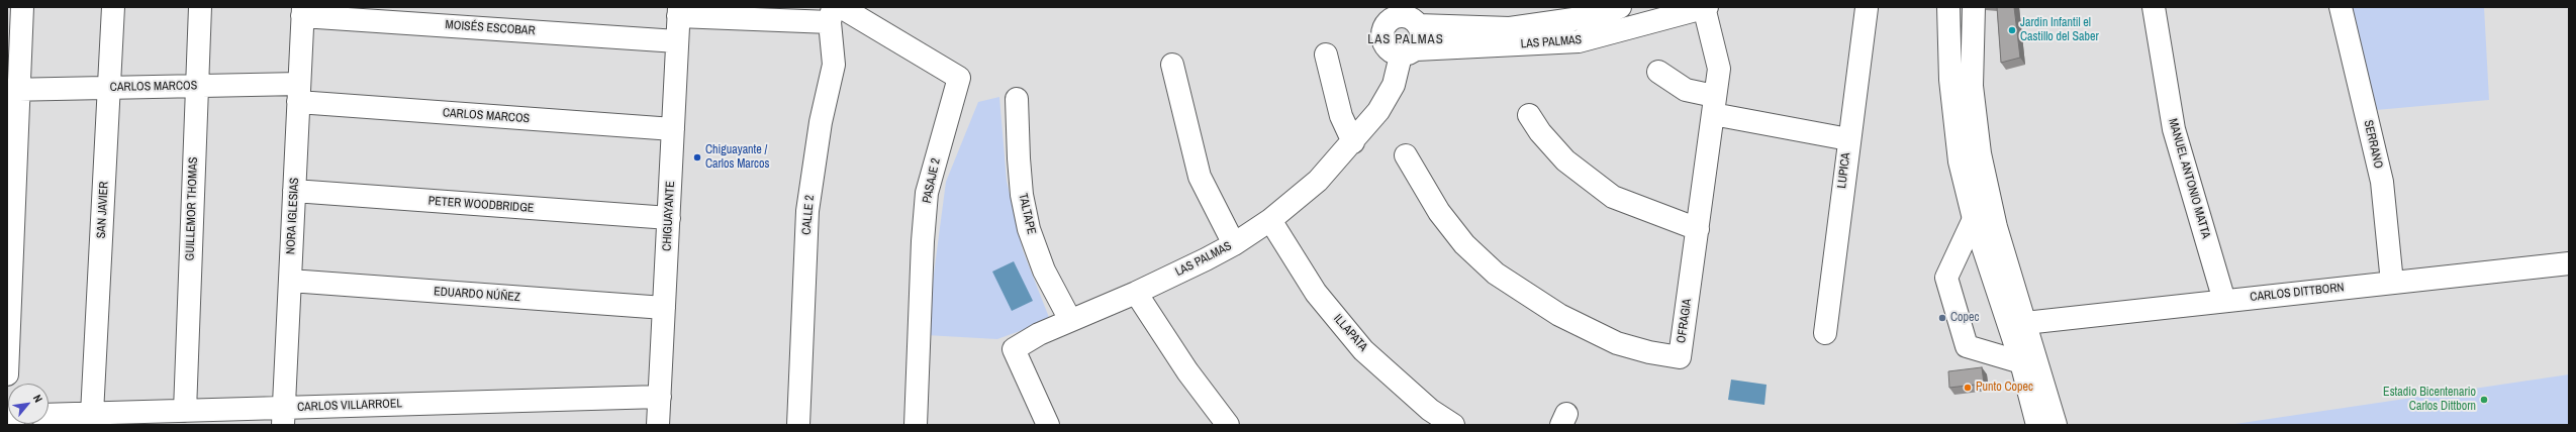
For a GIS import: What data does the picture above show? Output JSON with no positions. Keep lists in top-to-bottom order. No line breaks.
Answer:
{"streets":{"street":["MOISÉS ESCOBAR","LAS PALMAS","CARLOS MARCOS","SERRANO","LUPICA","MANUEL ANTONIO MATTA","PASAJE 2","PETER WOODBRIDGE","GUILLEMOR THOMAS","SAN JAVIER","TALTAPE","CALLE 2","NORA IGLESIAS","CHIGUAYANTE","CARLOS DITTBORN","EDUARDO NÚÑEZ","OFRAGIA","ILLAPATA","CARLOS VILLARROEL"]},"crossings":[["MOISÉS ESCOBAR","NORA IGLESIAS"],["MOISÉS ESCOBAR","CHIGUAYANTE"],["LAS PALMAS","TALTAPE"],["LAS PALMAS","OFRAGIA"],["LAS PALMAS","ILLAPATA"],["CARLOS MARCOS","GUILLEMOR THOMAS"],["CARLOS MARCOS","SAN JAVIER"],["CARLOS MARCOS","NORA IGLESIAS"],["CARLOS MARCOS","CHIGUAYANTE"],["SERRANO","CARLOS DITTBORN"],["MANUEL ANTONIO MATTA","CARLOS DITTBORN"],["PASAJE 2","CALLE 2"],["PETER WOODBRIDGE","NORA IGLESIAS"],["PETER WOODBRIDGE","CHIGUAYANTE"],["GUILLEMOR THOMAS","CARLOS VILLARROEL"],["SAN JAVIER","CARLOS VILLARROEL"],["NORA IGLESIAS","EDUARDO NÚÑEZ"],["NORA IGLESIAS","CARLOS VILLARROEL"],["CHIGUAYANTE","EDUARDO NÚÑEZ"],["CHIGUAYANTE","CARLOS VILLARROEL"]],"districts":["LAS PALMAS"],"places":["Jardin Infantil el Castillo del Saber","Chiguayante / Carlos Marcos","Copec","Punto Copec","Estadio Bicentenario Carlos Dittborn"],"north":"top right"}
